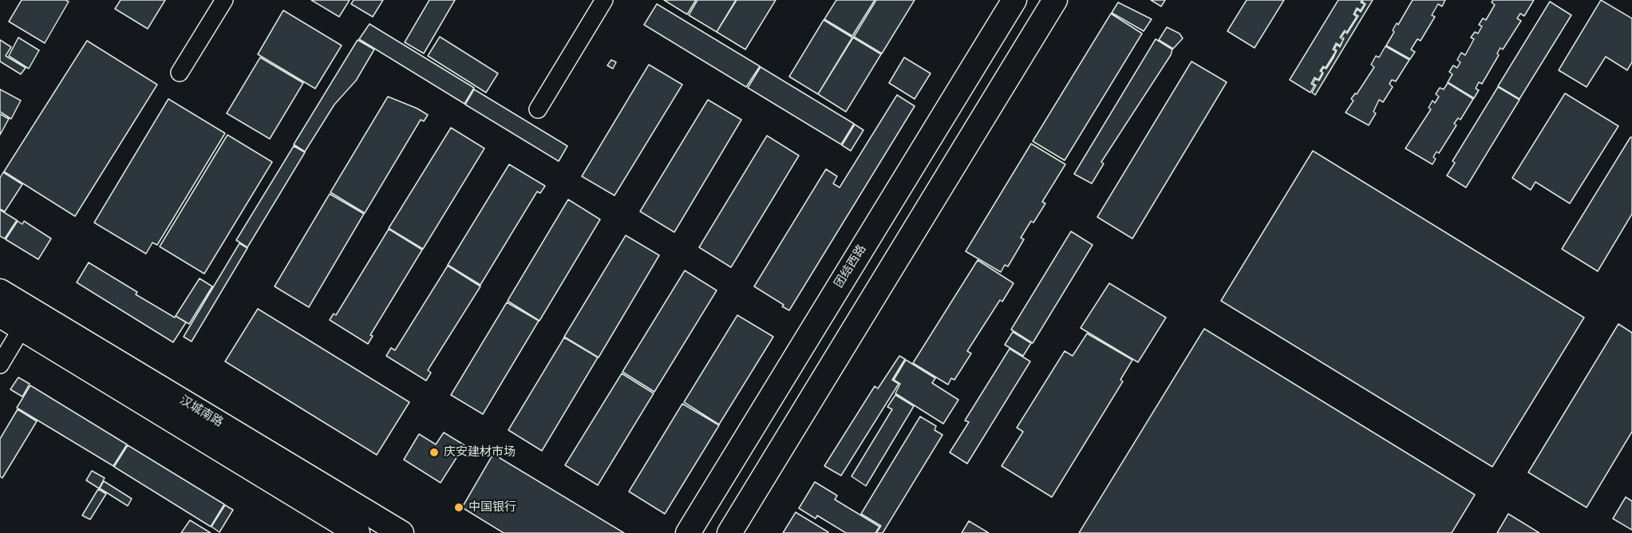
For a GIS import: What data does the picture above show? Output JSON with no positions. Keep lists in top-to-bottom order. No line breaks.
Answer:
{"streets":{"street":["团结西路","汉城南路"]},"places":["庆安建材市场","中国银行"]}
